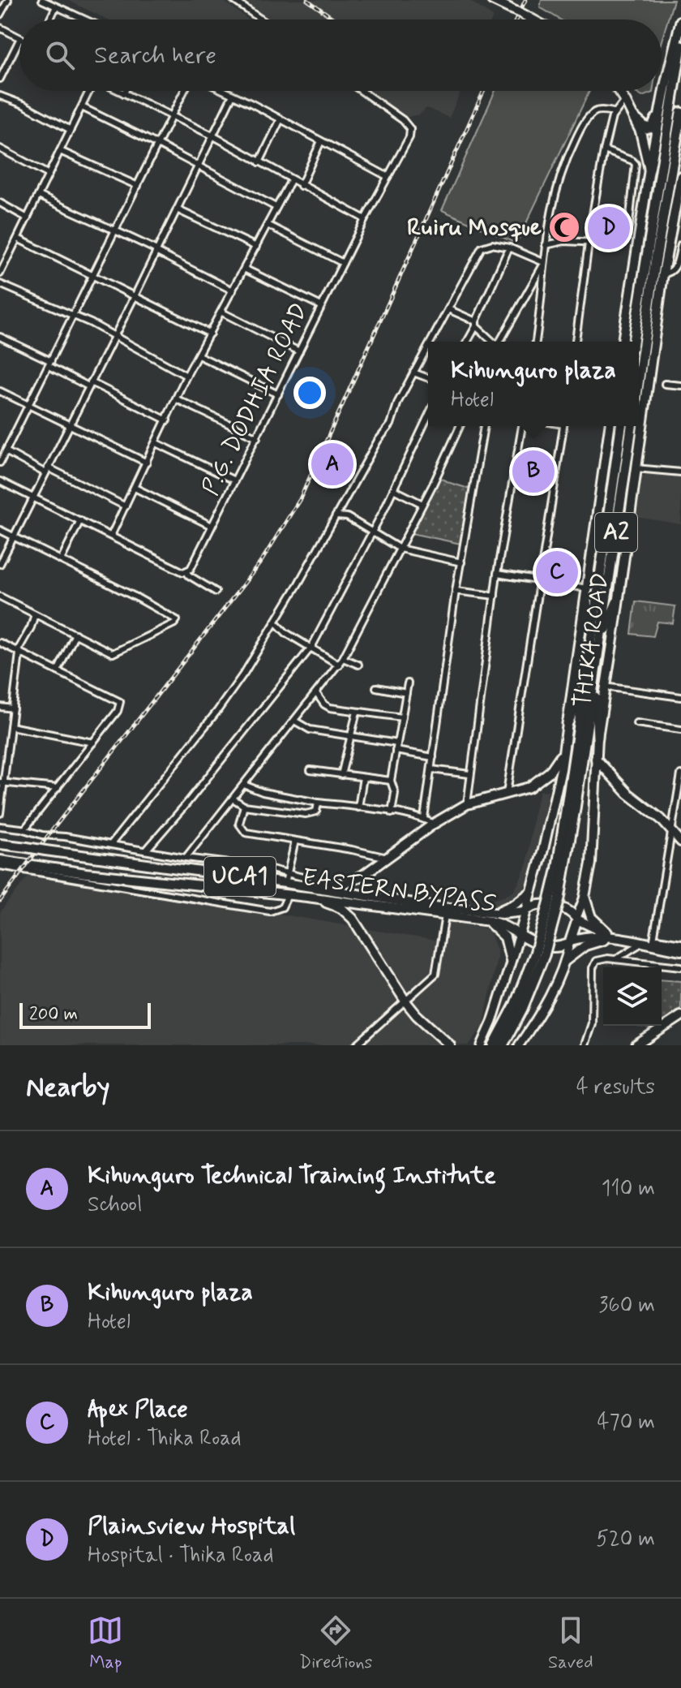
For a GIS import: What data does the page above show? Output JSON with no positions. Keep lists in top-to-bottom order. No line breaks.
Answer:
{"streets":{"highway":["A2","THIKA ROAD"],"main road":["UCA1","EASTERN BYPASS"],"street":["P.G. DODHIA ROAD"]},"crossings":[["THIKA ROAD","UCA1"],["THIKA ROAD","EASTERN BYPASS"],["UCA1","EASTERN BYPASS"]],"places":{"mosque":["Ruiru Mosque"]},"scale_bar":"200 m","page":{"search":"Search here","pins":["D","A","B","C"],"popup":["Kihunguro plaza","Hotel"],"scale":"200 m","heading":["Nearby","4 results"],"list":[{"mark":"A","name":"Kihunguro Technical Training Institute","note":"School","value":"110 m"},{"mark":"B","name":"Kihunguro plaza","note":"Hotel","value":"360 m"},{"mark":"C","name":"Apex Place","note":"Hotel · Thika Road","value":"470 m"},{"mark":"D","name":"Plainsview Hospital","note":"Hospital · Thika Road","value":"520 m"}],"nav":["Map","Directions","Saved"]}}
